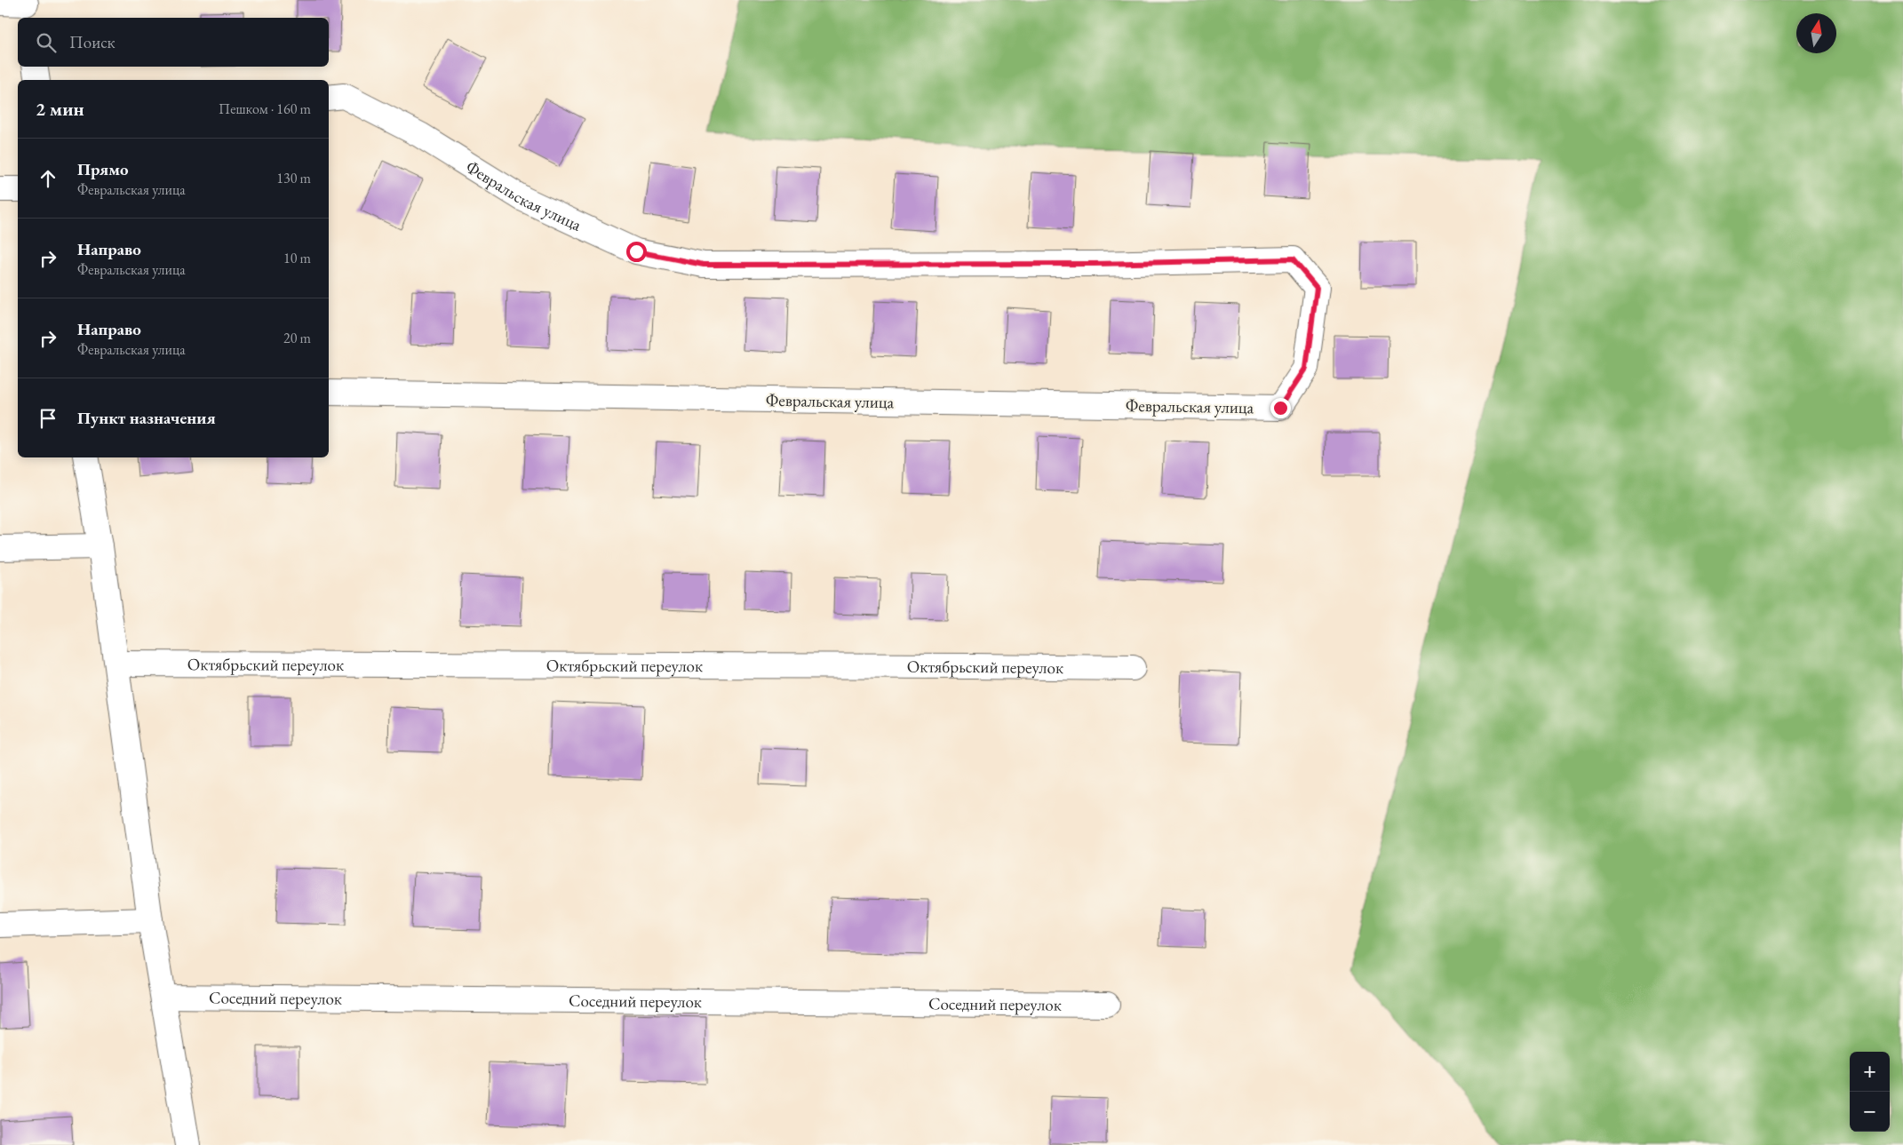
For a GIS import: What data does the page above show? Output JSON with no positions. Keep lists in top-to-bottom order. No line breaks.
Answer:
{"streets":{"street":["Февральская улица","Октябрьский переулок","Соседний переулок"]},"north":"top","page":{"search":"Поиск","heading":["2 мин","Пешком · 160 m"],"list":[["Прямо","Февральская улица","130 m"],["Направо","Февральская улица","10 m"],["Направо","Февральская улица","20 m"],"Пункт назначения"],"map_buttons":["+","−"]}}
